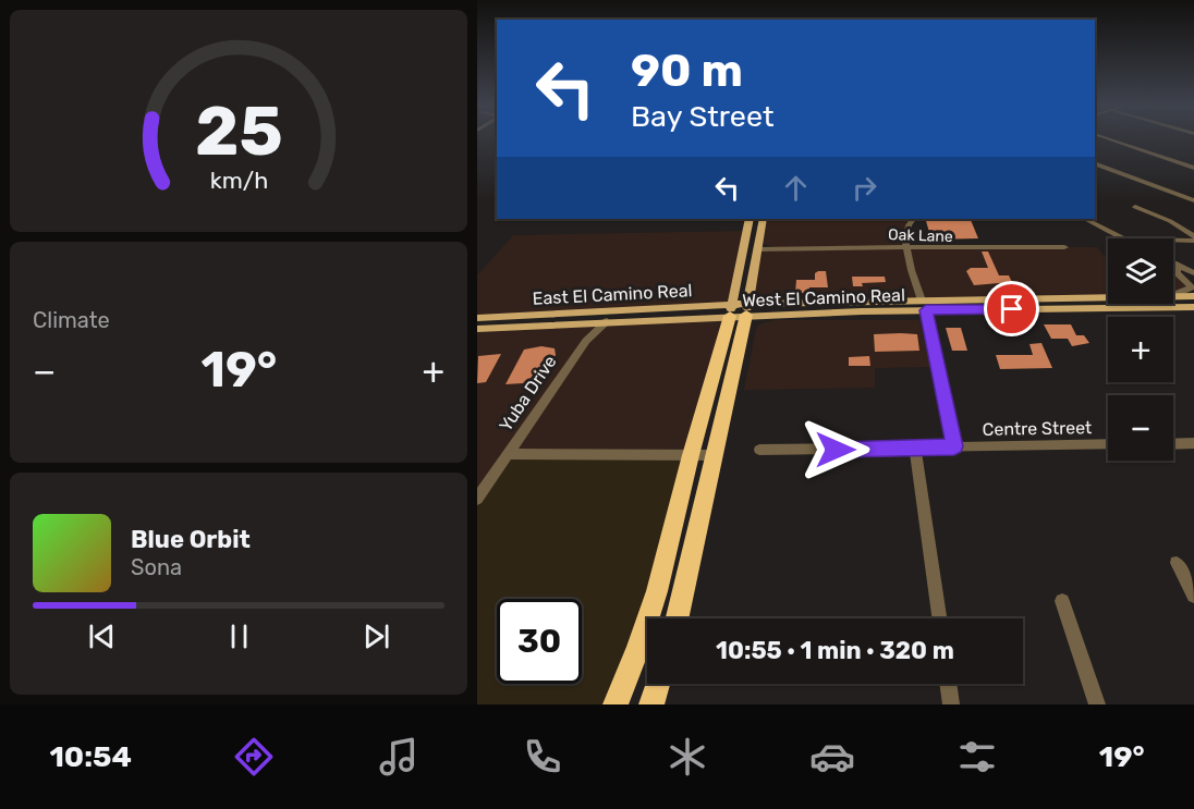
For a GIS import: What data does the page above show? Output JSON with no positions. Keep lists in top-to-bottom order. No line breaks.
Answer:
{"streets":{"main road":["East El Camino Real","West El Camino Real"],"street":["Oak Lane","Yuba Drive","Centre Street"]},"crossings":[["East El Camino Real","West El Camino Real"],["East El Camino Real","Yuba Drive"]],"page":{"turn":["90 m","Bay Street"],"map_buttons":["+","−"],"tile":"Climate","heat":["−","19°","+"],"song":["Blue Orbit","Sona"],"limit":"30","trip":"10:55 · 1 min · 320 m","tabs":["10:54","19°"],"gauge":["25","km/h"]}}
